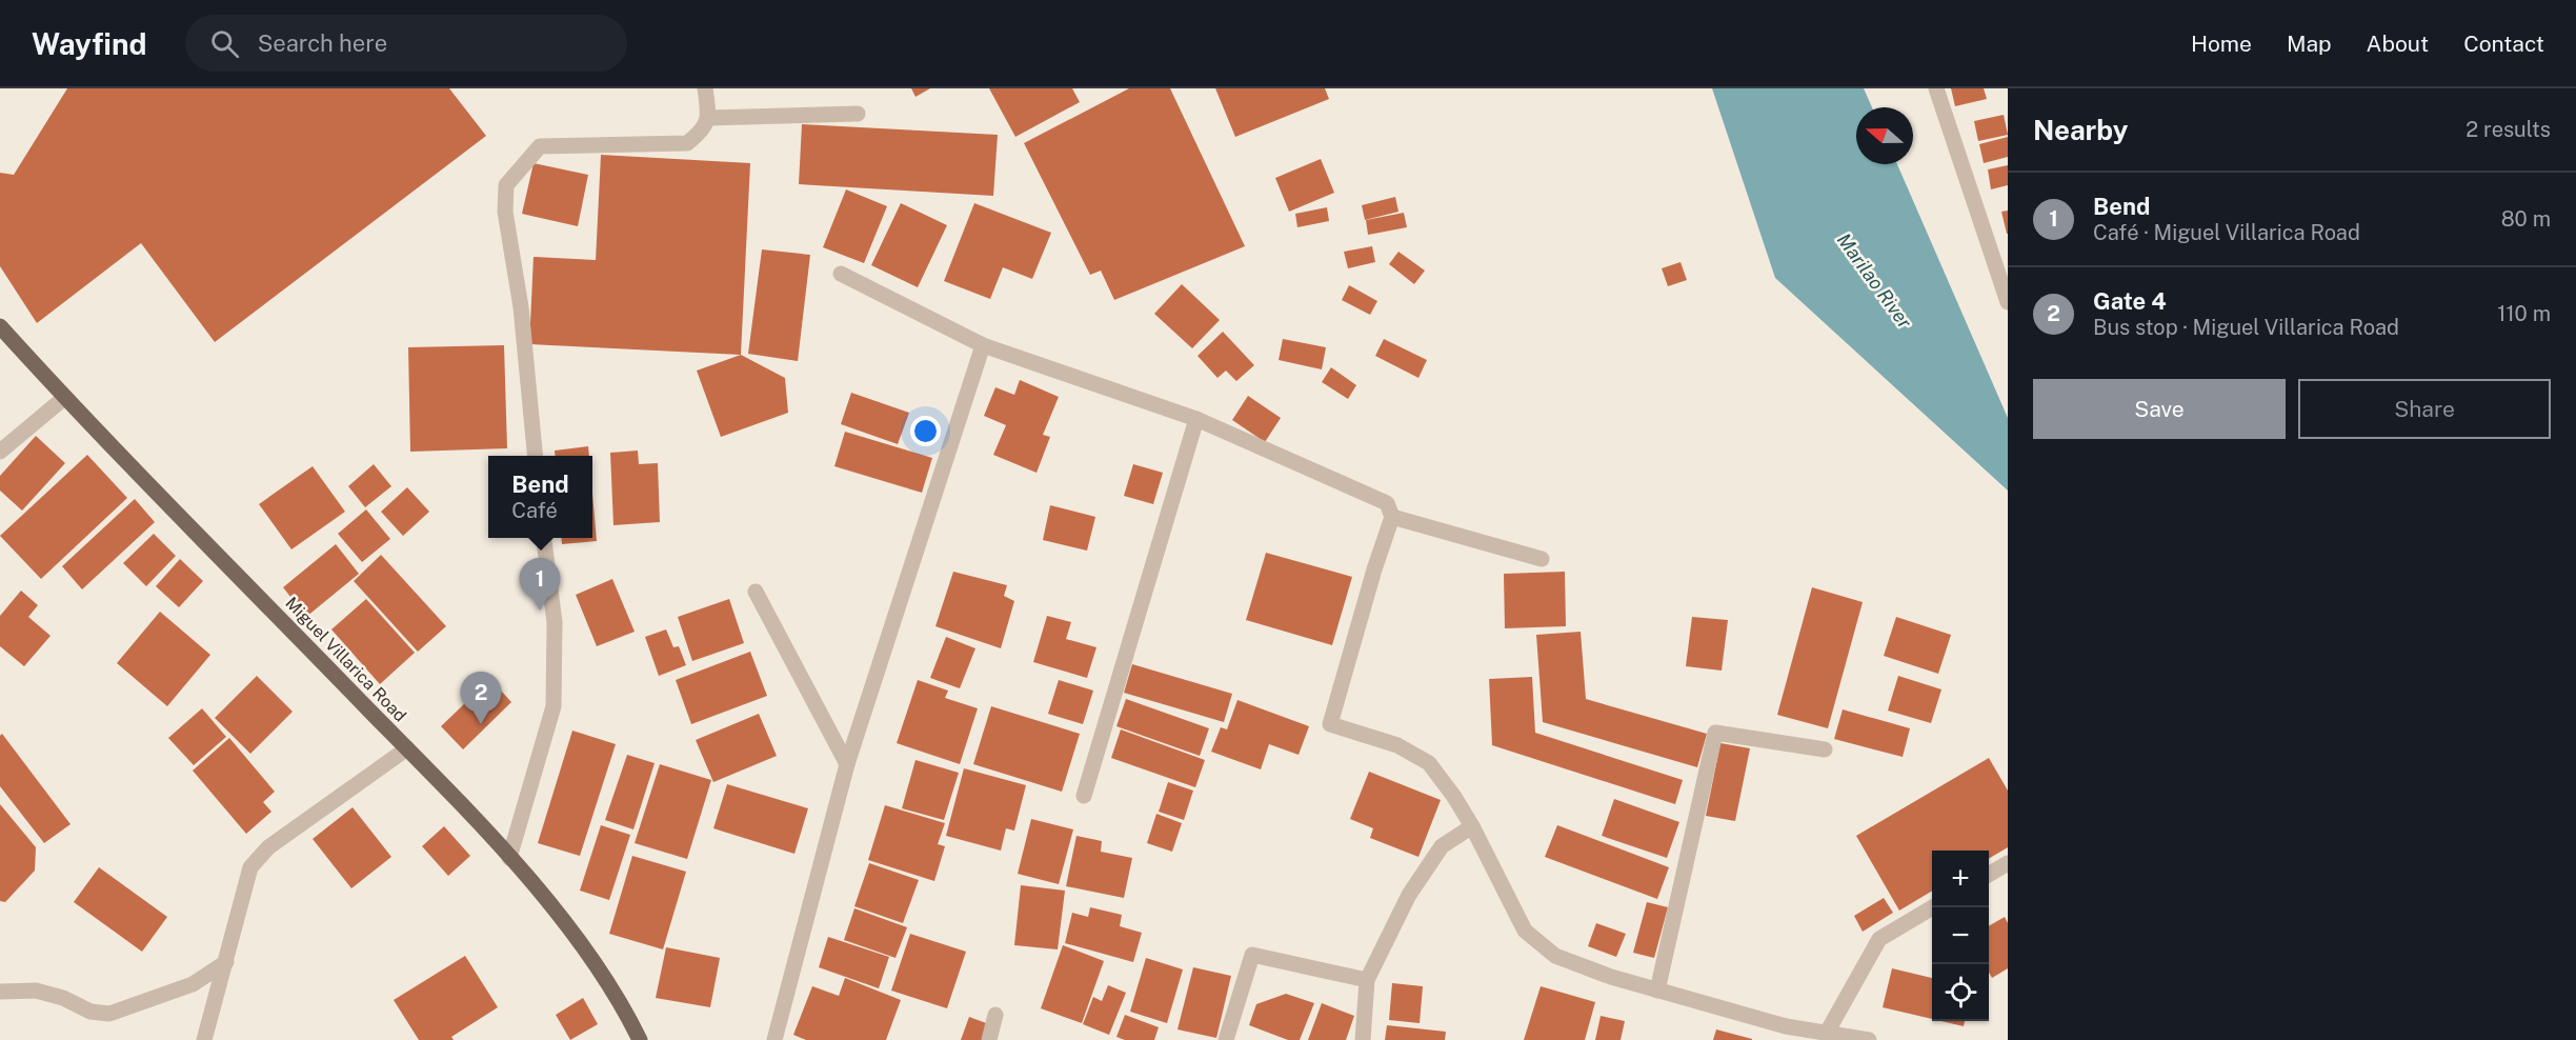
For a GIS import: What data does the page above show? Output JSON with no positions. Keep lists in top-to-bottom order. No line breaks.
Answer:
{"streets":{"main road":["Miguel Villarica Road"]},"water":["Marilao River"],"north":"left","page":{"header":"Wayfind","search":"Search here","nav":["Home","Map","About","Contact"],"heading":["Nearby","2 results"],"list":[{"mark":"1","name":"Bend","note":"Café · Miguel Villarica Road","value":"80 m"},{"mark":"2","name":"Gate 4","note":"Bus stop · Miguel Villarica Road","value":"110 m"}],"buttons":["Save","Share"],"popup":["Bend","Café"],"pins":["1","2"],"map_buttons":["+","−"]}}
